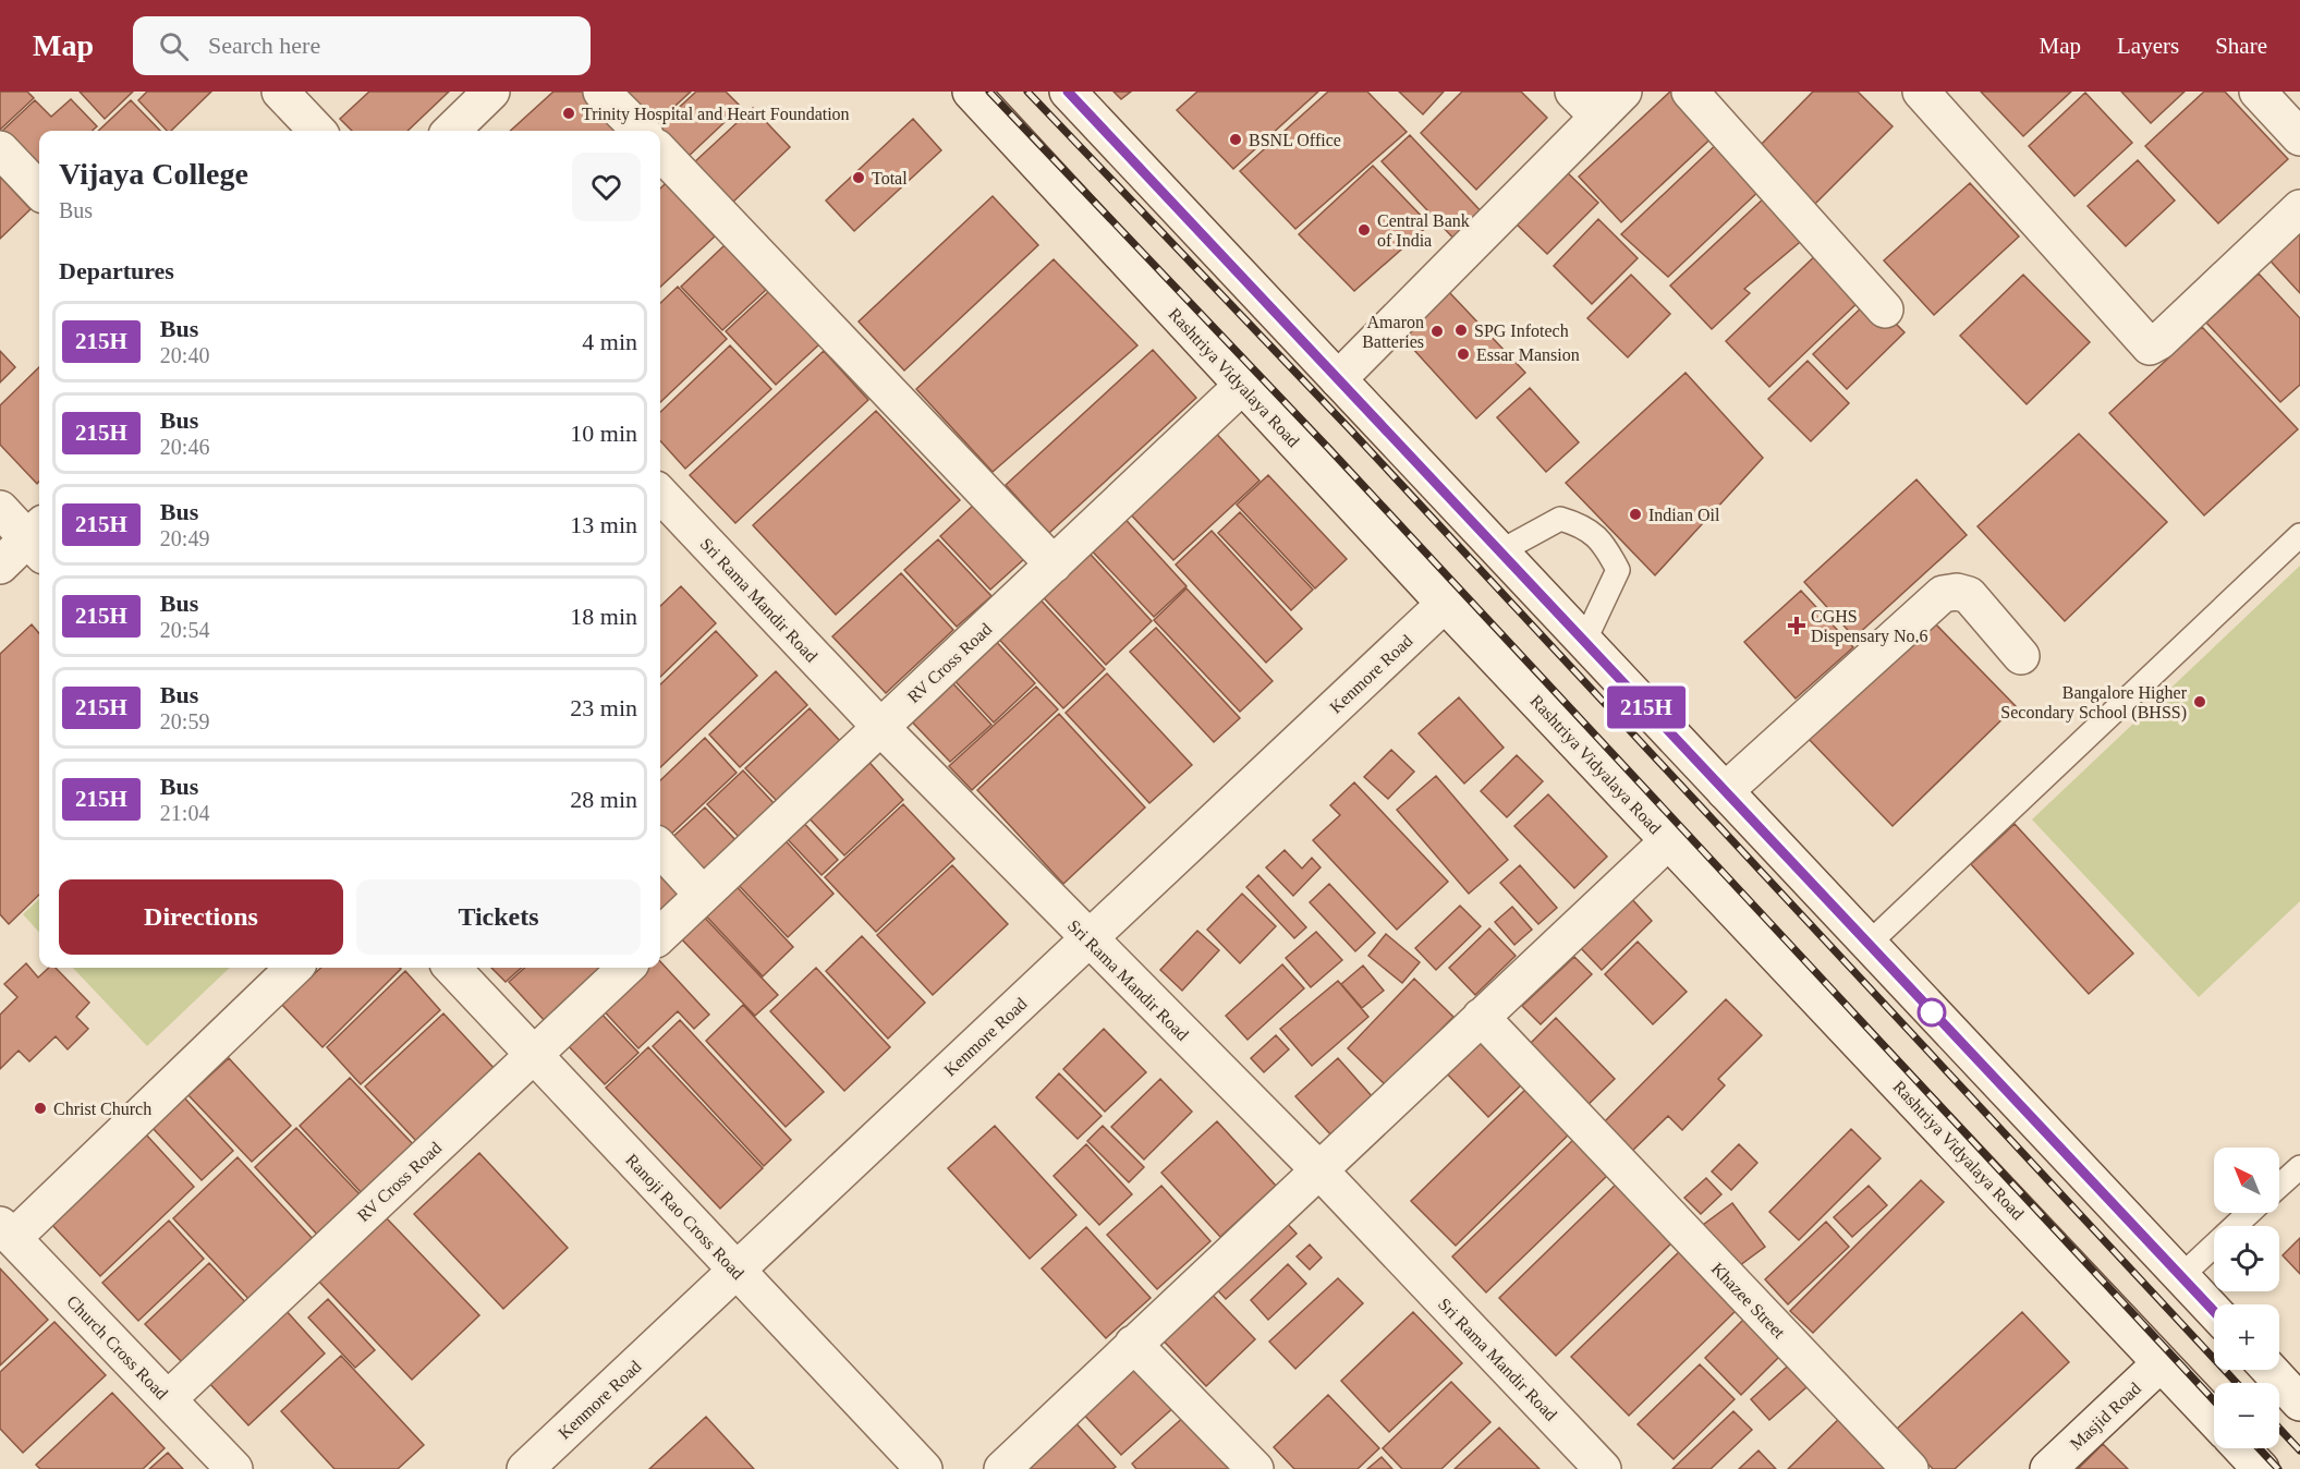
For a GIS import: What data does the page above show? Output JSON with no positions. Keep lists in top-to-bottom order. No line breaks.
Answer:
{"streets":{"street":["Rashtriya Vidyalaya Road","Sri Rama Mandir Road","RV Cross Road","Kenmore Road","Ranoji Rao Cross Road","Khazee Street","Church Cross Road","Masjid Road"]},"crossings":[["Rashtriya Vidyalaya Road","RV Cross Road"],["Rashtriya Vidyalaya Road","Kenmore Road"],["Rashtriya Vidyalaya Road","Masjid Road"],["Sri Rama Mandir Road","RV Cross Road"],["Sri Rama Mandir Road","Kenmore Road"],["RV Cross Road","Ranoji Rao Cross Road"],["RV Cross Road","Church Cross Road"],["Kenmore Road","Ranoji Rao Cross Road"]],"places":{"other":["Trinity Hospital and Heart Foundation","BSNL Office","Total","Central Bank of India","SPG Infotech","Amaron Batteries","Essar Mansion","Indian Oil","Bangalore Higher Secondary School (BHSS)","Christ Church"],"health":["CGHS Dispensary No.6"]},"lines":["bus line 215H"],"north":"top left","page":{"header":"Map","search":"Search here","nav":["Map","Layers","Share"],"on_map":"215H","heading":[["Vijaya College","Bus"],"Departures"],"list":[{"mark":"215H","name":"Bus","note":"20:40","value":"4 min"},{"mark":"215H","name":"Bus","note":"20:46","value":"10 min"},{"mark":"215H","name":"Bus","note":"20:49","value":"13 min"},{"mark":"215H","name":"Bus","note":"20:54","value":"18 min"},{"mark":"215H","name":"Bus","note":"20:59","value":"23 min"},{"mark":"215H","name":"Bus","note":"21:04","value":"28 min"}],"buttons":["Directions","Tickets"],"map_buttons":["+","−"]}}
